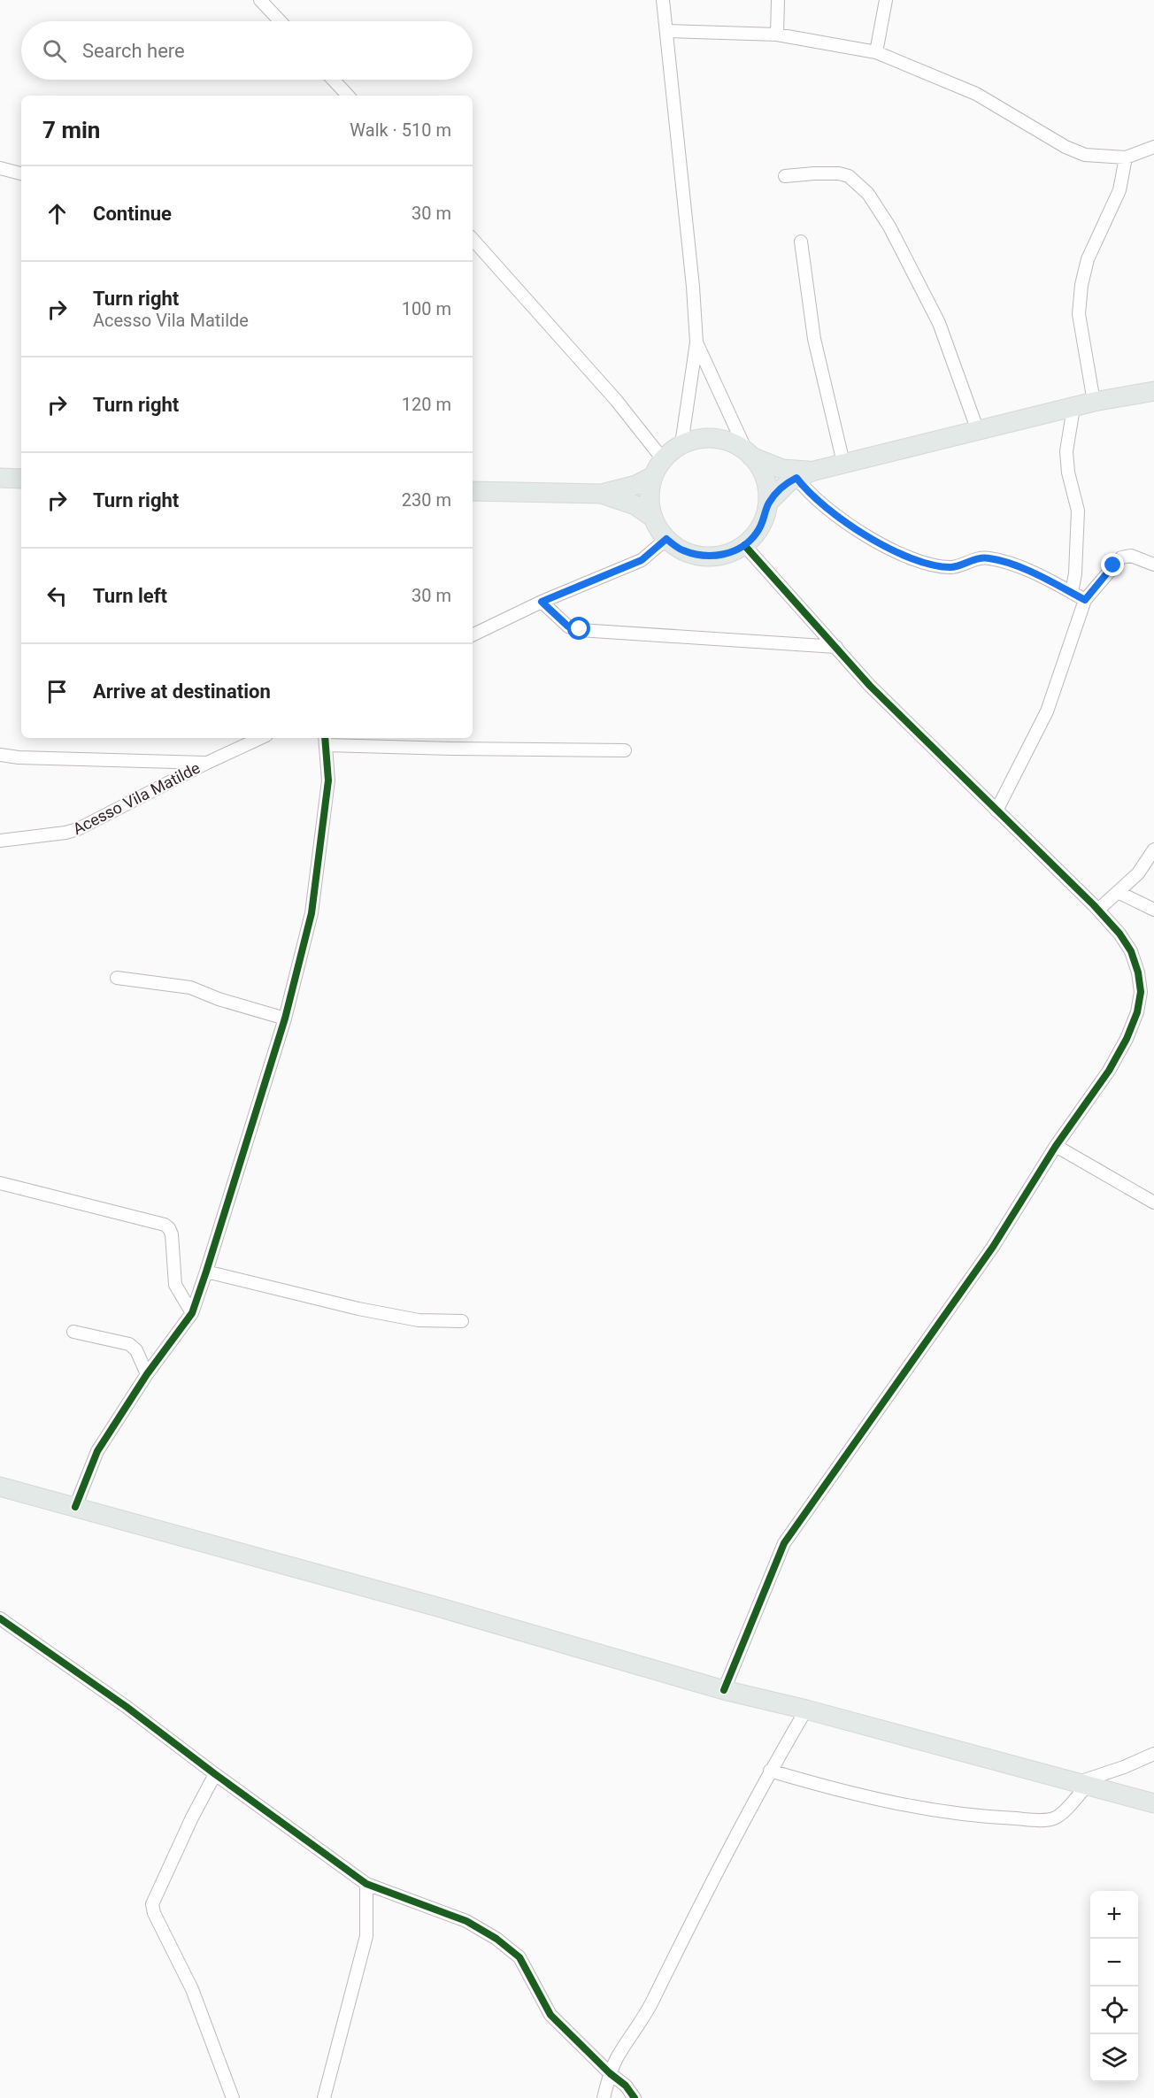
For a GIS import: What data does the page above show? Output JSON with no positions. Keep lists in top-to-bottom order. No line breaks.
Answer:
{"streets":{"street":["Acesso Vila Matilde"]},"page":{"search":"Search here","heading":["7 min","Walk · 510 m"],"list":[["Continue","30 m"],["Turn right","Acesso Vila Matilde","100 m"],["Turn right","120 m"],["Turn right","230 m"],["Turn left","30 m"],"Arrive at destination"],"map_buttons":["+","−"]}}
